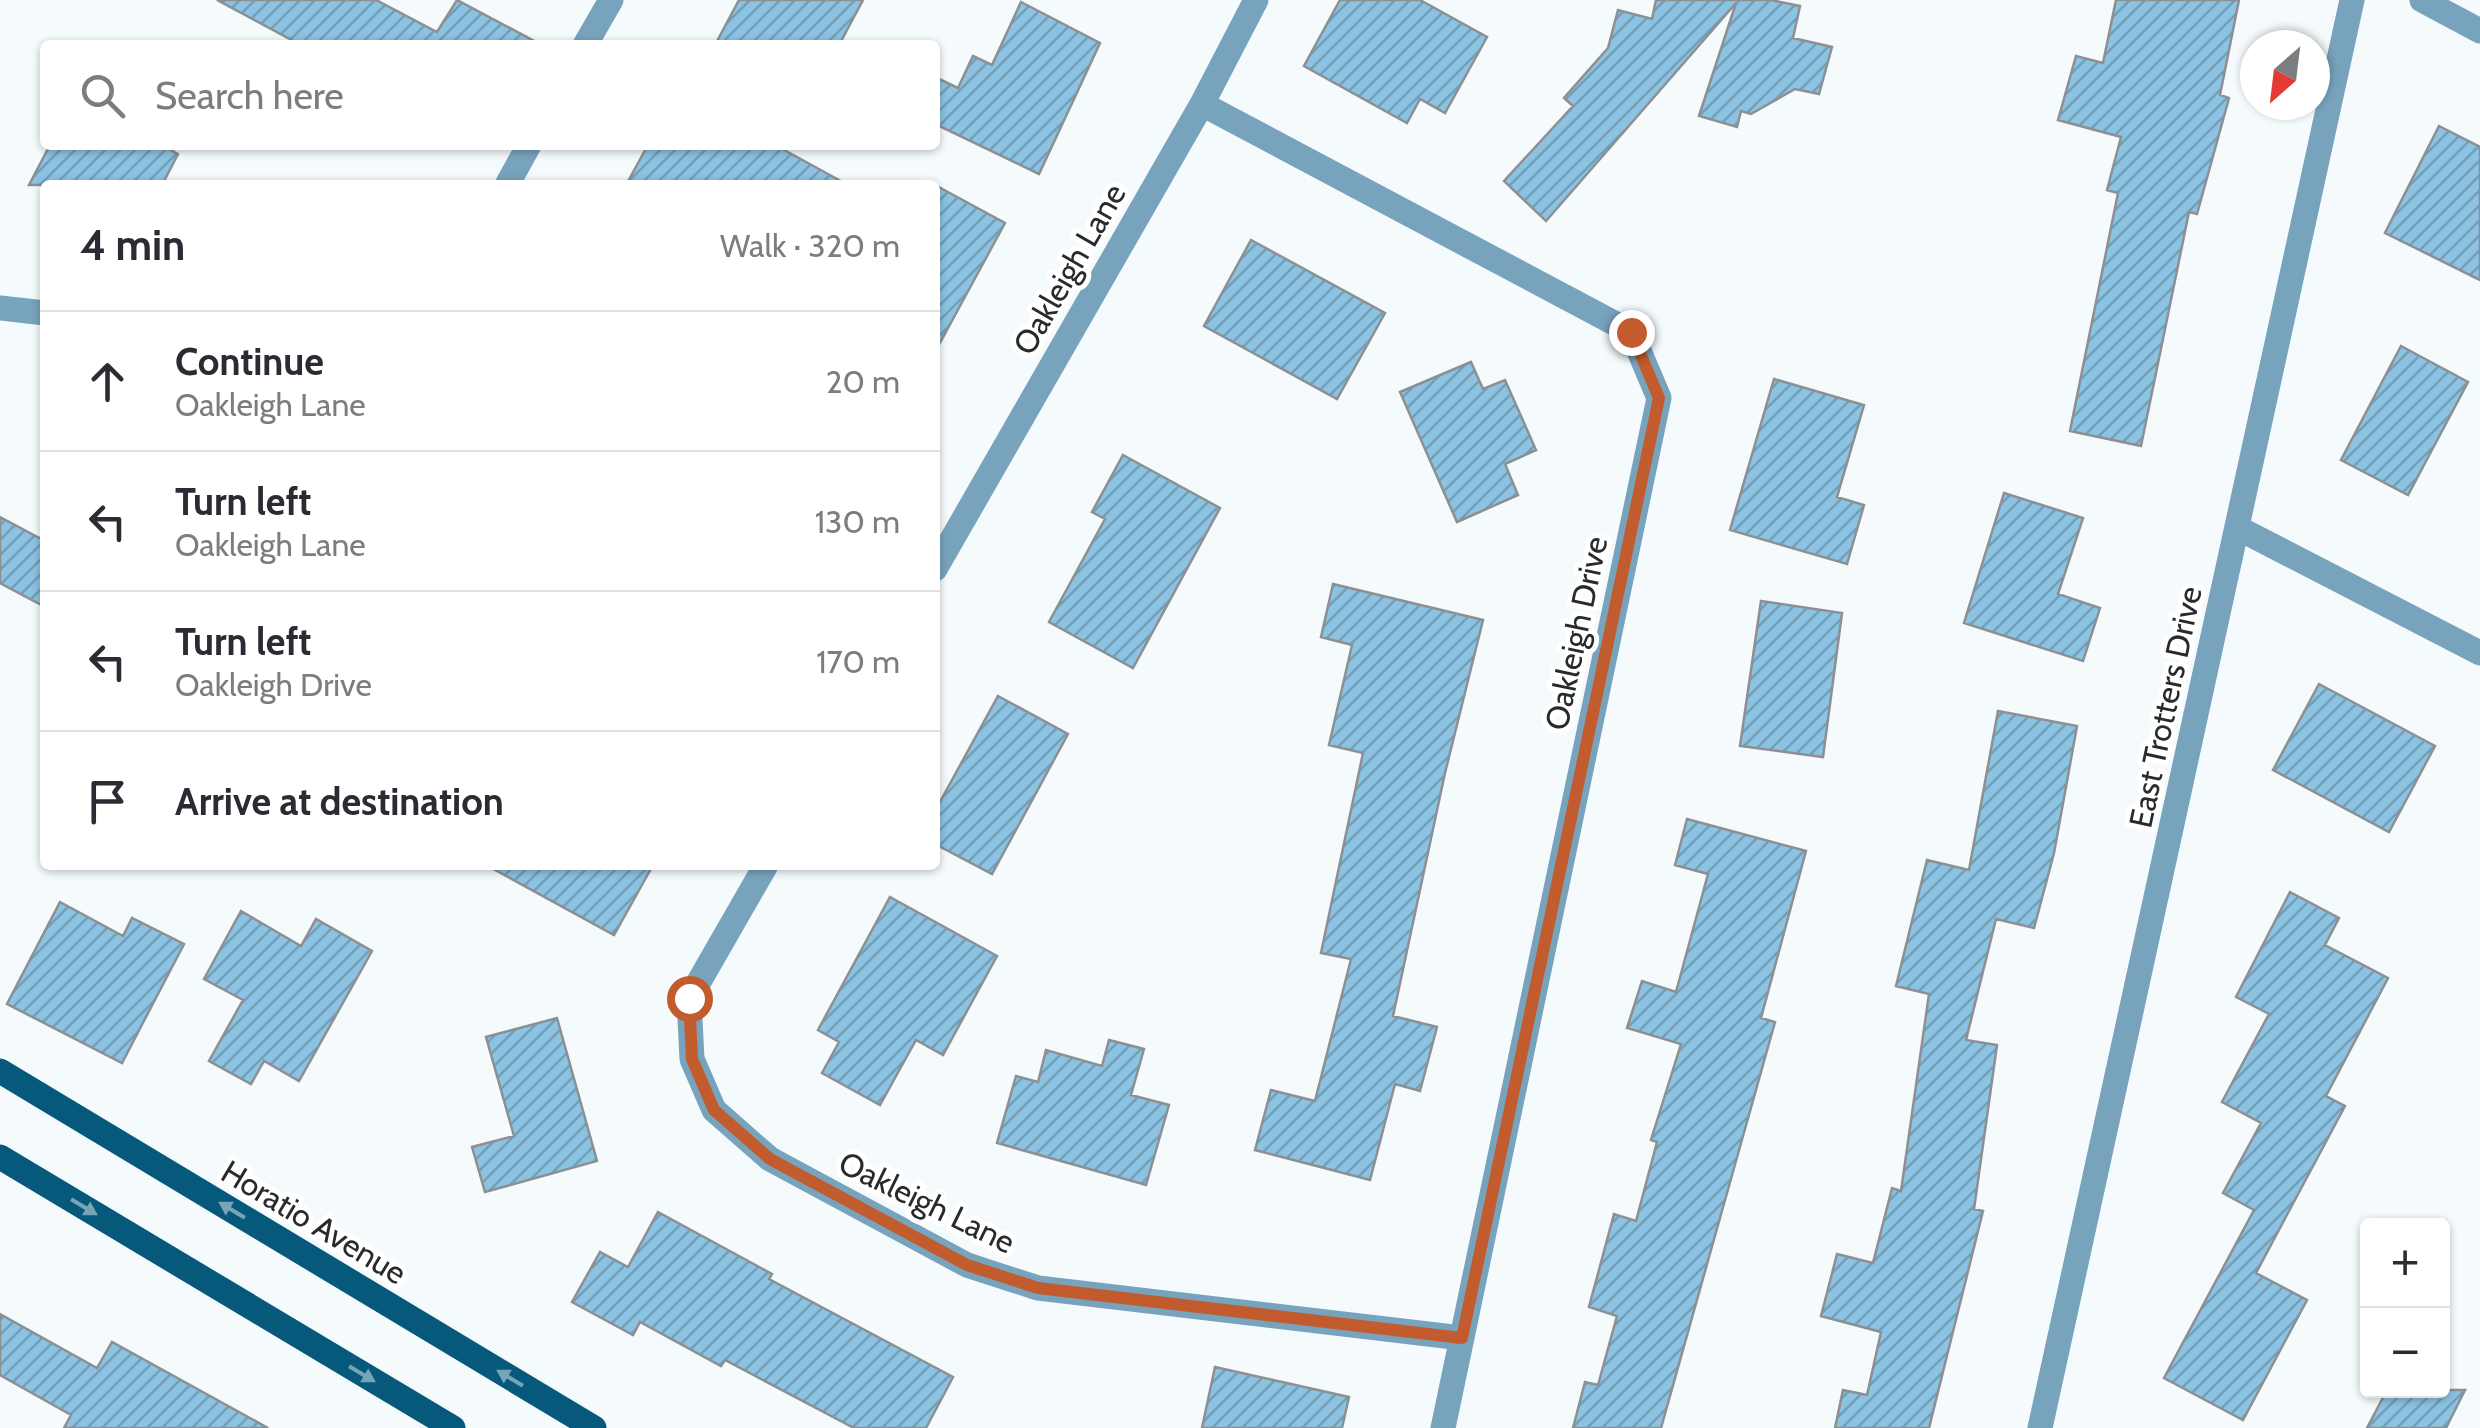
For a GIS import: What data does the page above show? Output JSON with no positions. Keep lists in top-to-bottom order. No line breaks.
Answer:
{"streets":{"main road":["Horatio Avenue"],"street":["Oakleigh Lane","Oakleigh Drive","East Trotters Drive"]},"crossings":[["Oakleigh Lane","Oakleigh Drive"]],"north":"bottom left","page":{"search":"Search here","heading":["4 min","Walk · 320 m"],"list":[["Continue","Oakleigh Lane","20 m"],["Turn left","Oakleigh Lane","130 m"],["Turn left","Oakleigh Drive","170 m"],"Arrive at destination"],"map_buttons":["+","−"]}}
